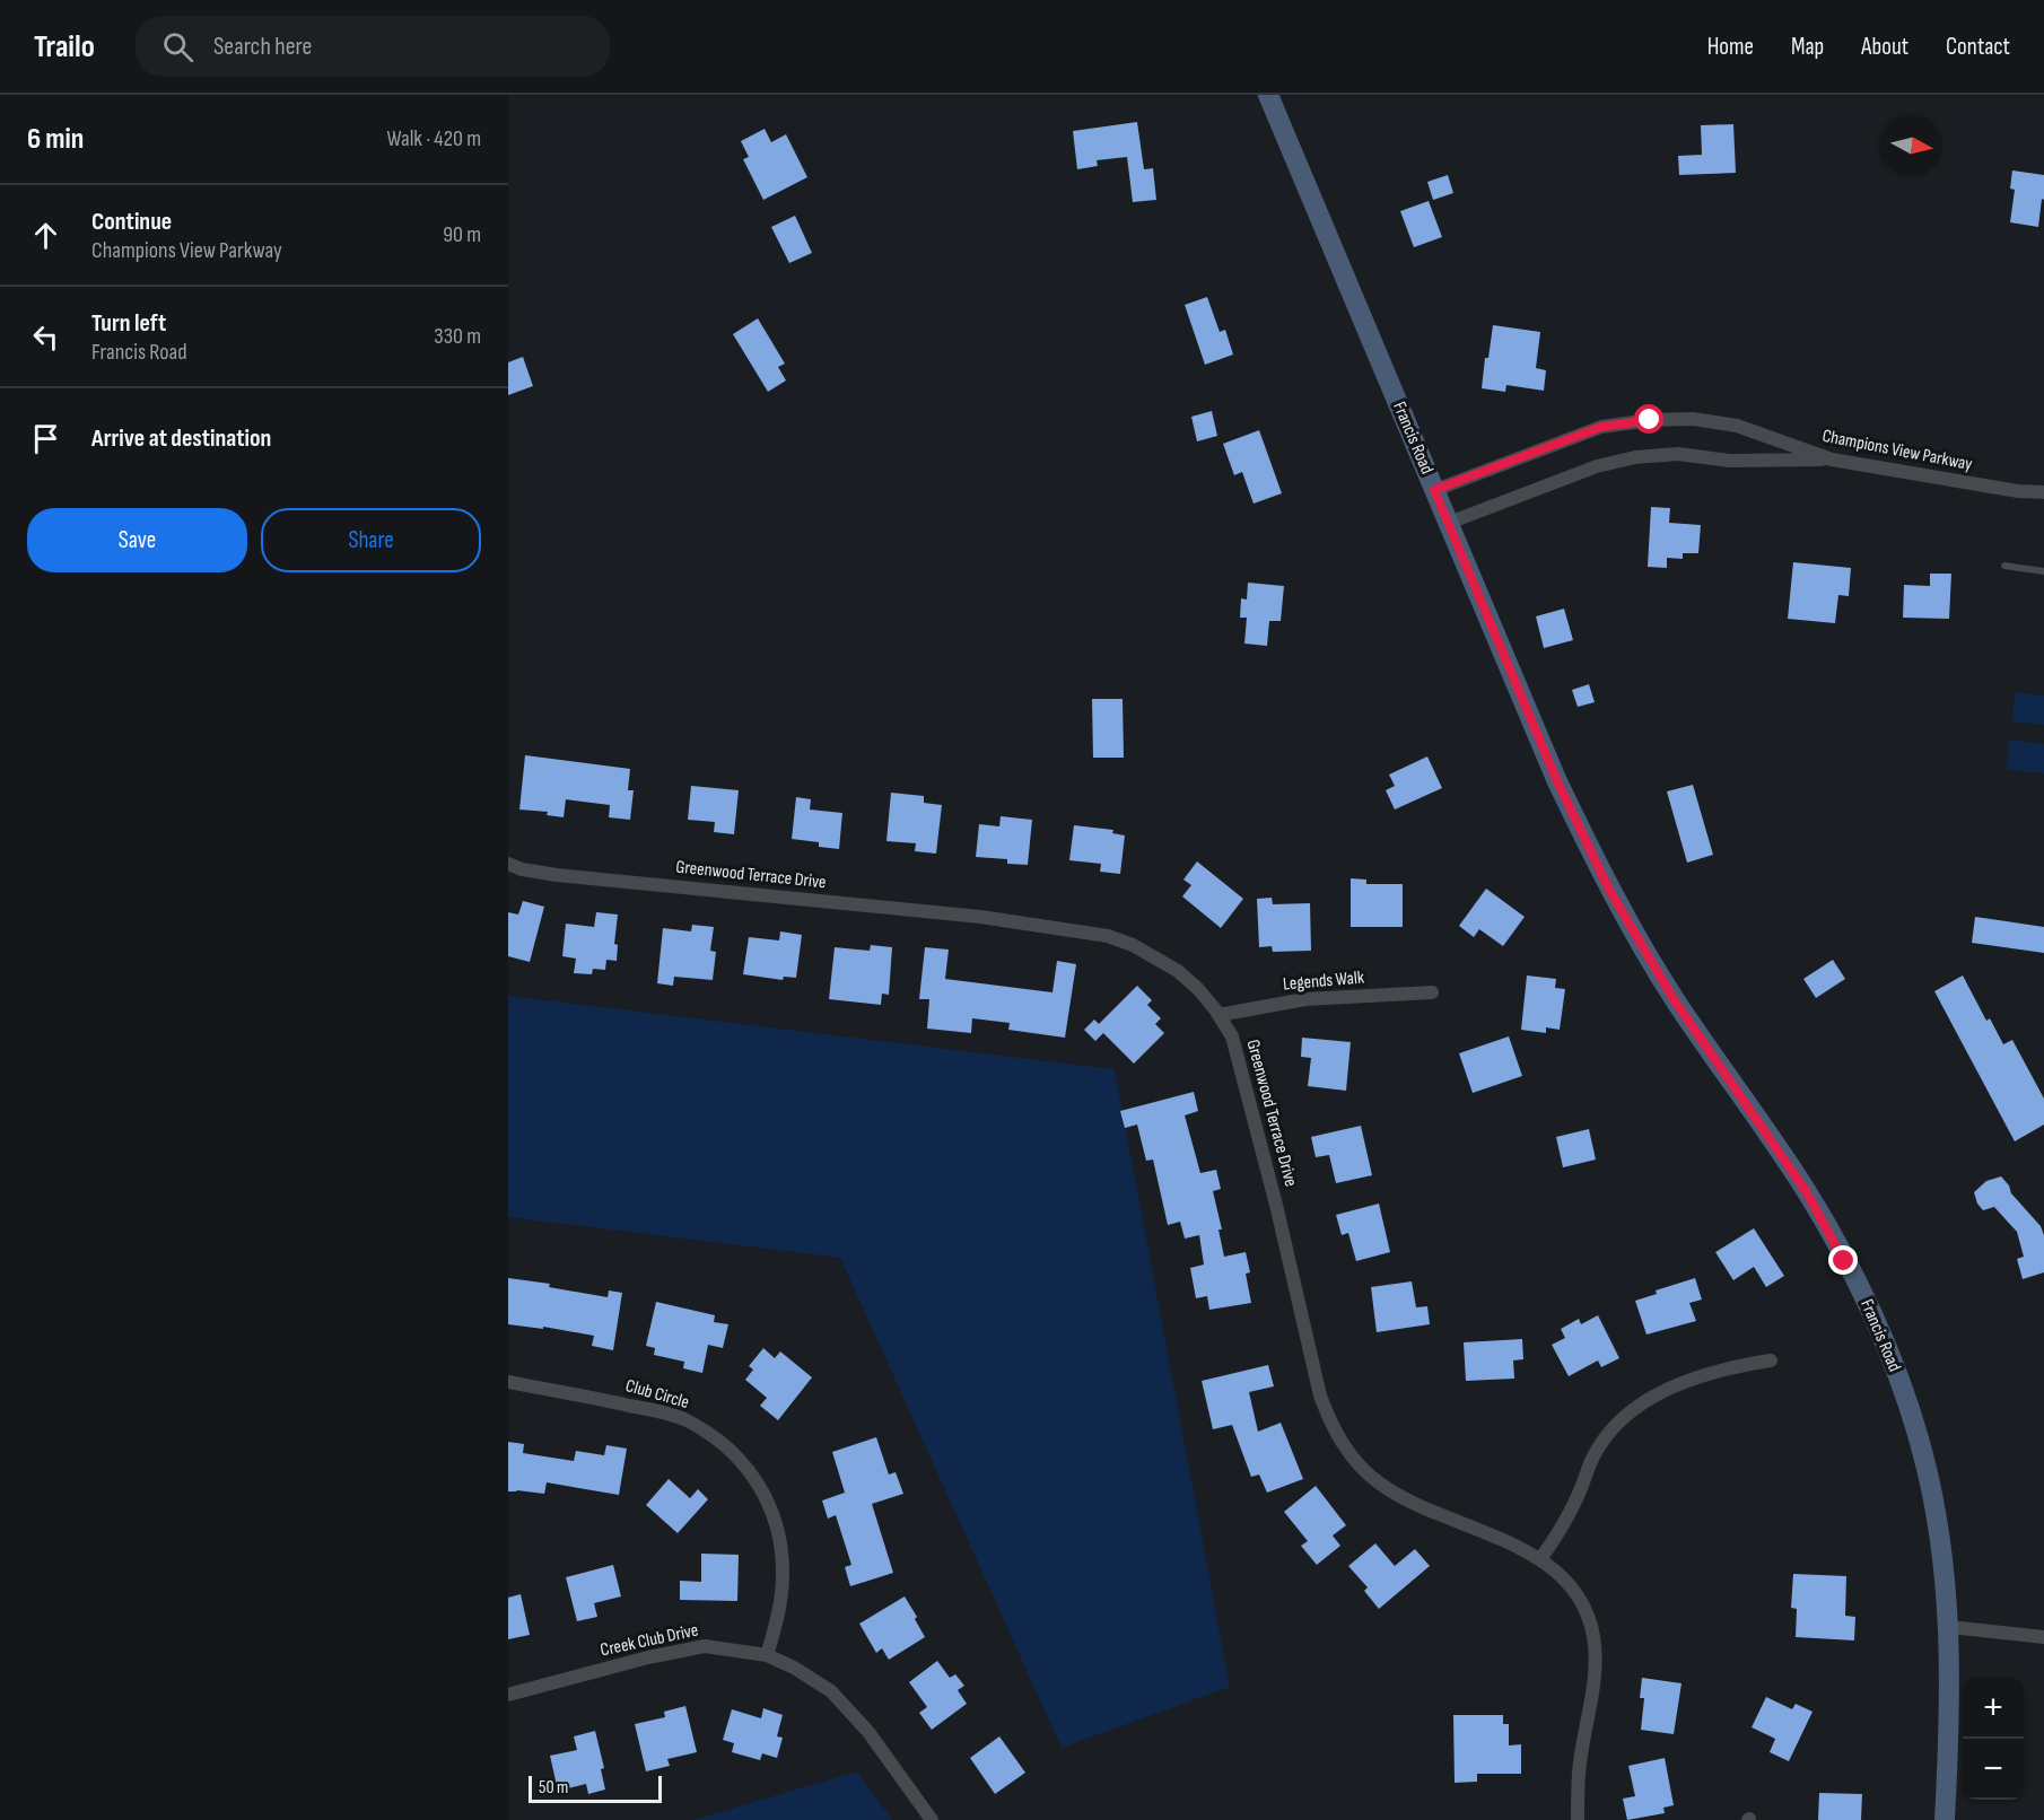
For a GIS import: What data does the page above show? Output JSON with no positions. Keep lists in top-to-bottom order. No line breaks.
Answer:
{"streets":{"street":["Francis Road","Champions View Parkway","Greenwood Terrace Drive","Legends Walk","Club Circle","Creek Club Drive"]},"crossings":[["Francis Road","Champions View Parkway"],["Greenwood Terrace Drive","Legends Walk"],["Club Circle","Creek Club Drive"]],"scale_bar":"50 m","north":"right","page":{"header":"Trailo","search":"Search here","nav":["Home","Map","About","Contact"],"heading":["6 min","Walk · 420 m"],"list":[["Continue","Champions View Parkway","90 m"],["Turn left","Francis Road","330 m"],"Arrive at destination"],"buttons":["Save","Share"],"map_buttons":["+","−"],"scale":"50 m"}}
